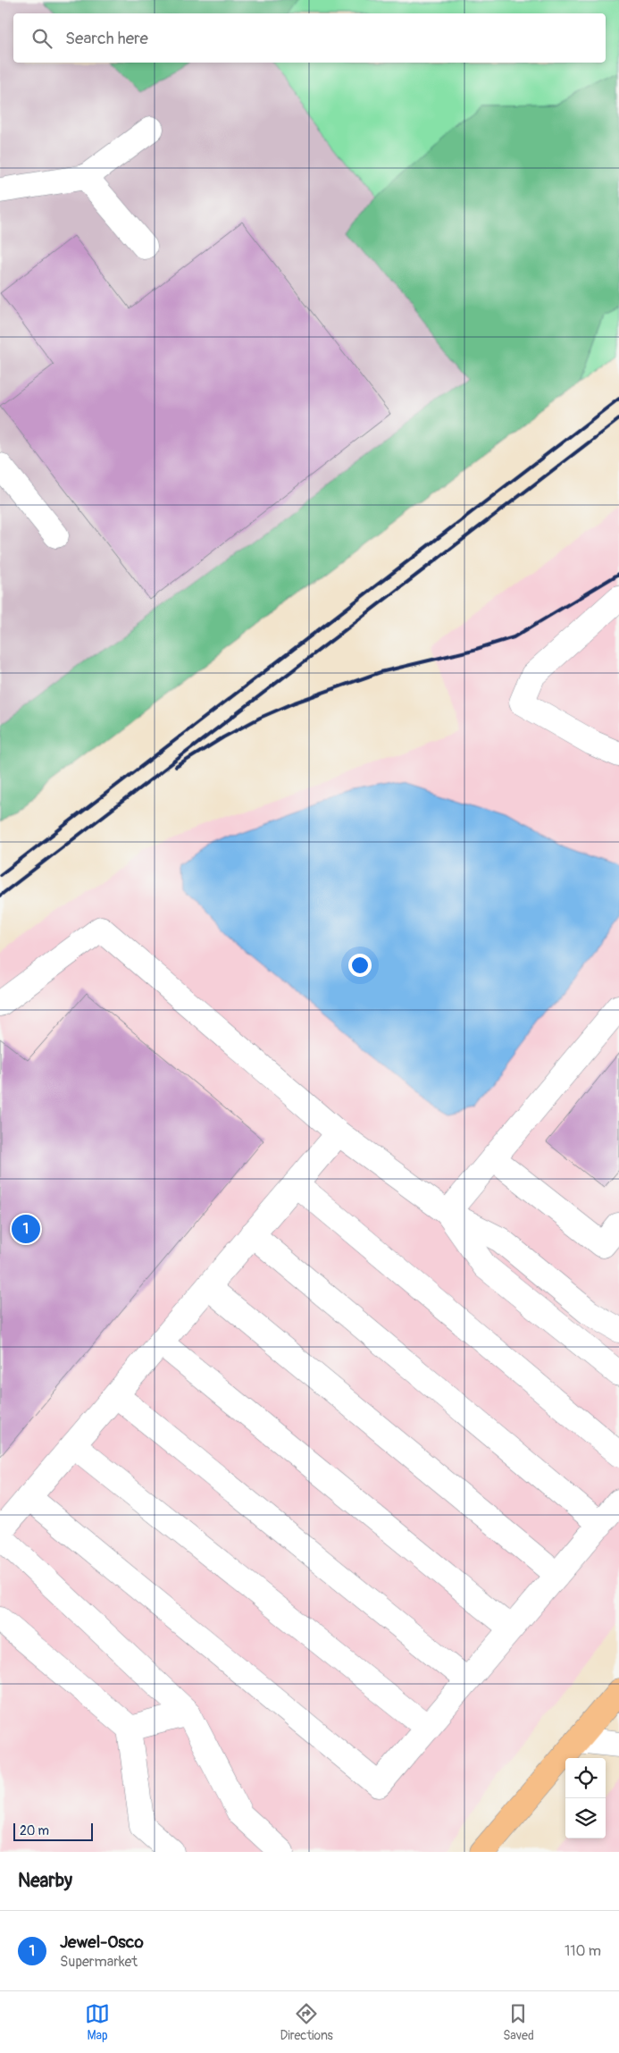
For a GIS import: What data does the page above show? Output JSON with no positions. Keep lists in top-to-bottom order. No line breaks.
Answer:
{"scale_bar":"20 m","page":{"search":"Search here","pins":"1","scale":"20 m","heading":"Nearby","list":[{"mark":"1","name":"Jewel-Osco","note":"Supermarket","value":"110 m"}],"nav":["Map","Directions","Saved"]}}
